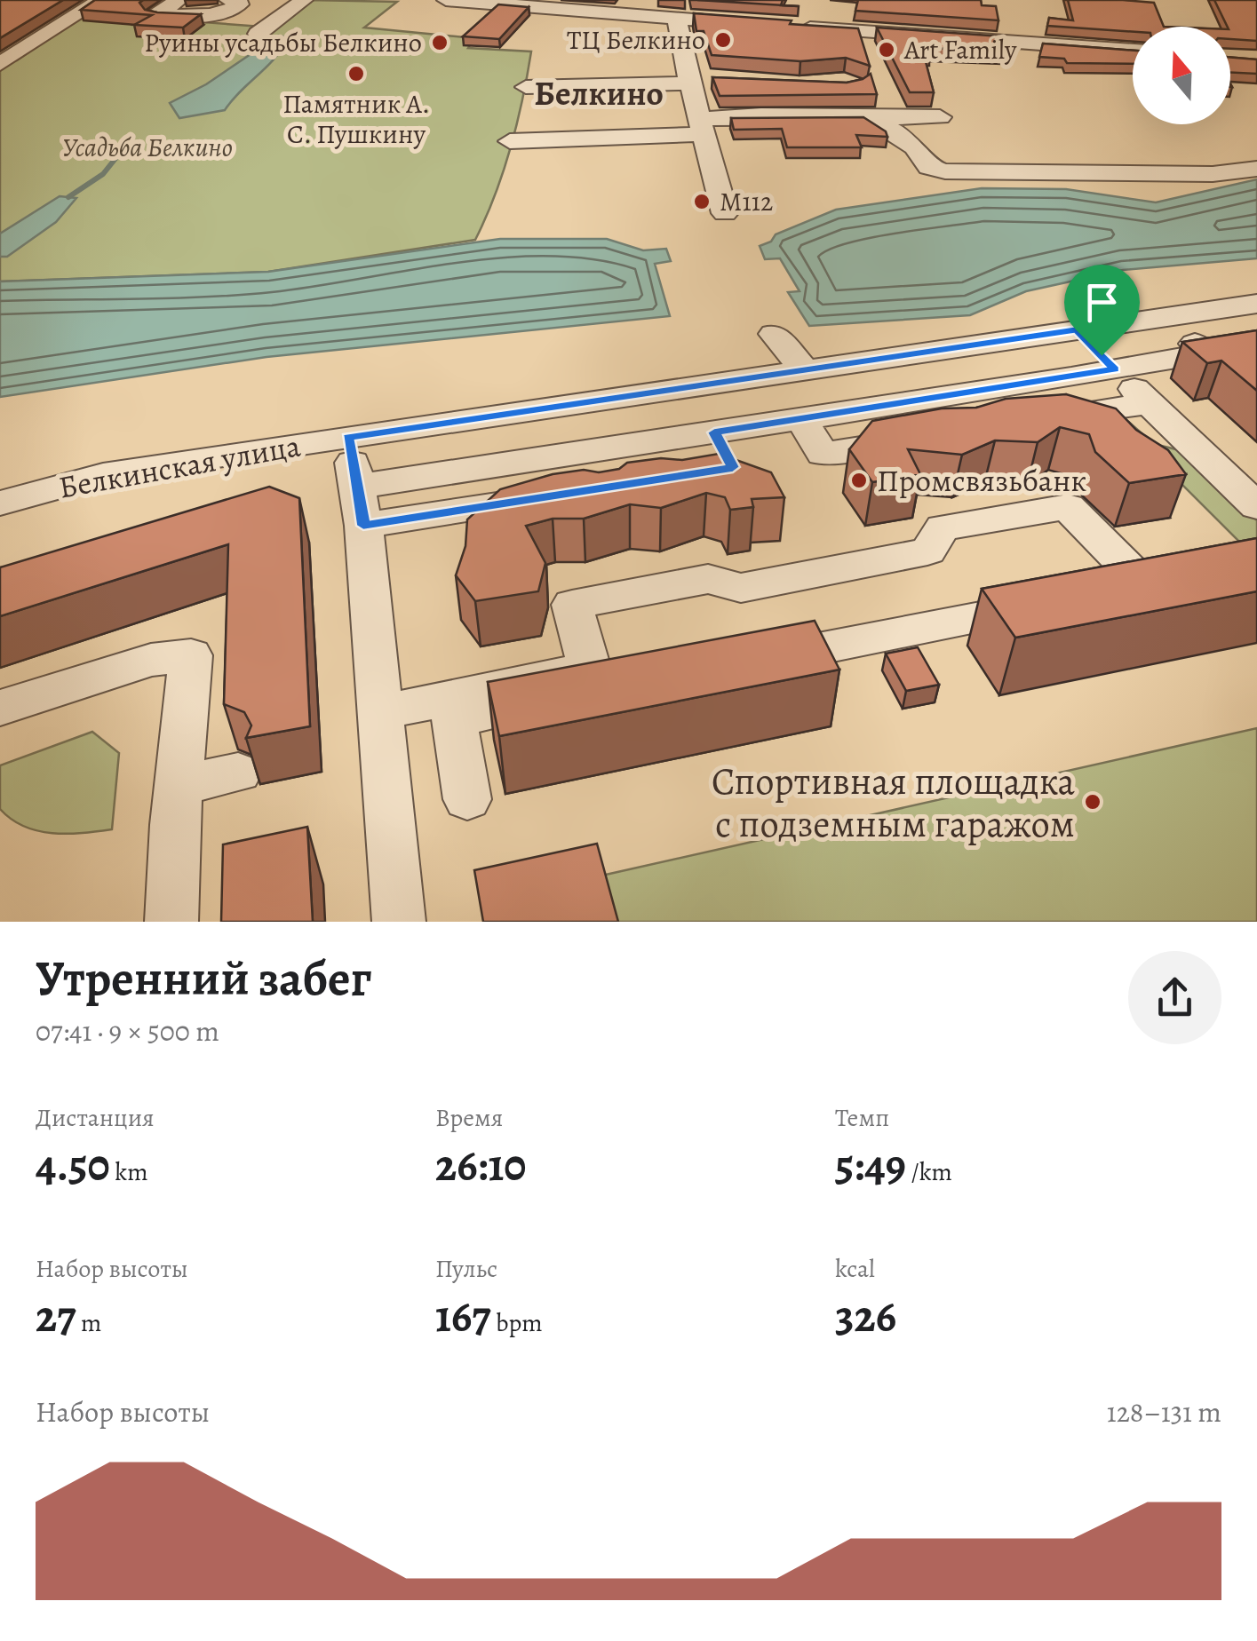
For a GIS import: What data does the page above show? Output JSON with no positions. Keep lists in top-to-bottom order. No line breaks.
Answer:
{"streets":{"street":["Белкинская улица"]},"districts":["Белкино"],"parks":["Усадьба Белкино"],"places":["ТЦ Белкино","Руины усадьбы Белкино","Art Family","Памятник А. С. Пушкину","М112","Промсвязьбанк","Спортивная площадка с подземным гаражом"],"north":"top","page":{"heading":["Утренний забег","07:41 · 9 × 500 m"],"stats":[["Дистанция","4.50 km"],["Время","26:10"],["Темп","5:49 /km"],["Набор высоты","27 m"],["Пульс","167 bpm"],["kcal","326"]],"chart":["Набор высоты","128–131 m"]}}
